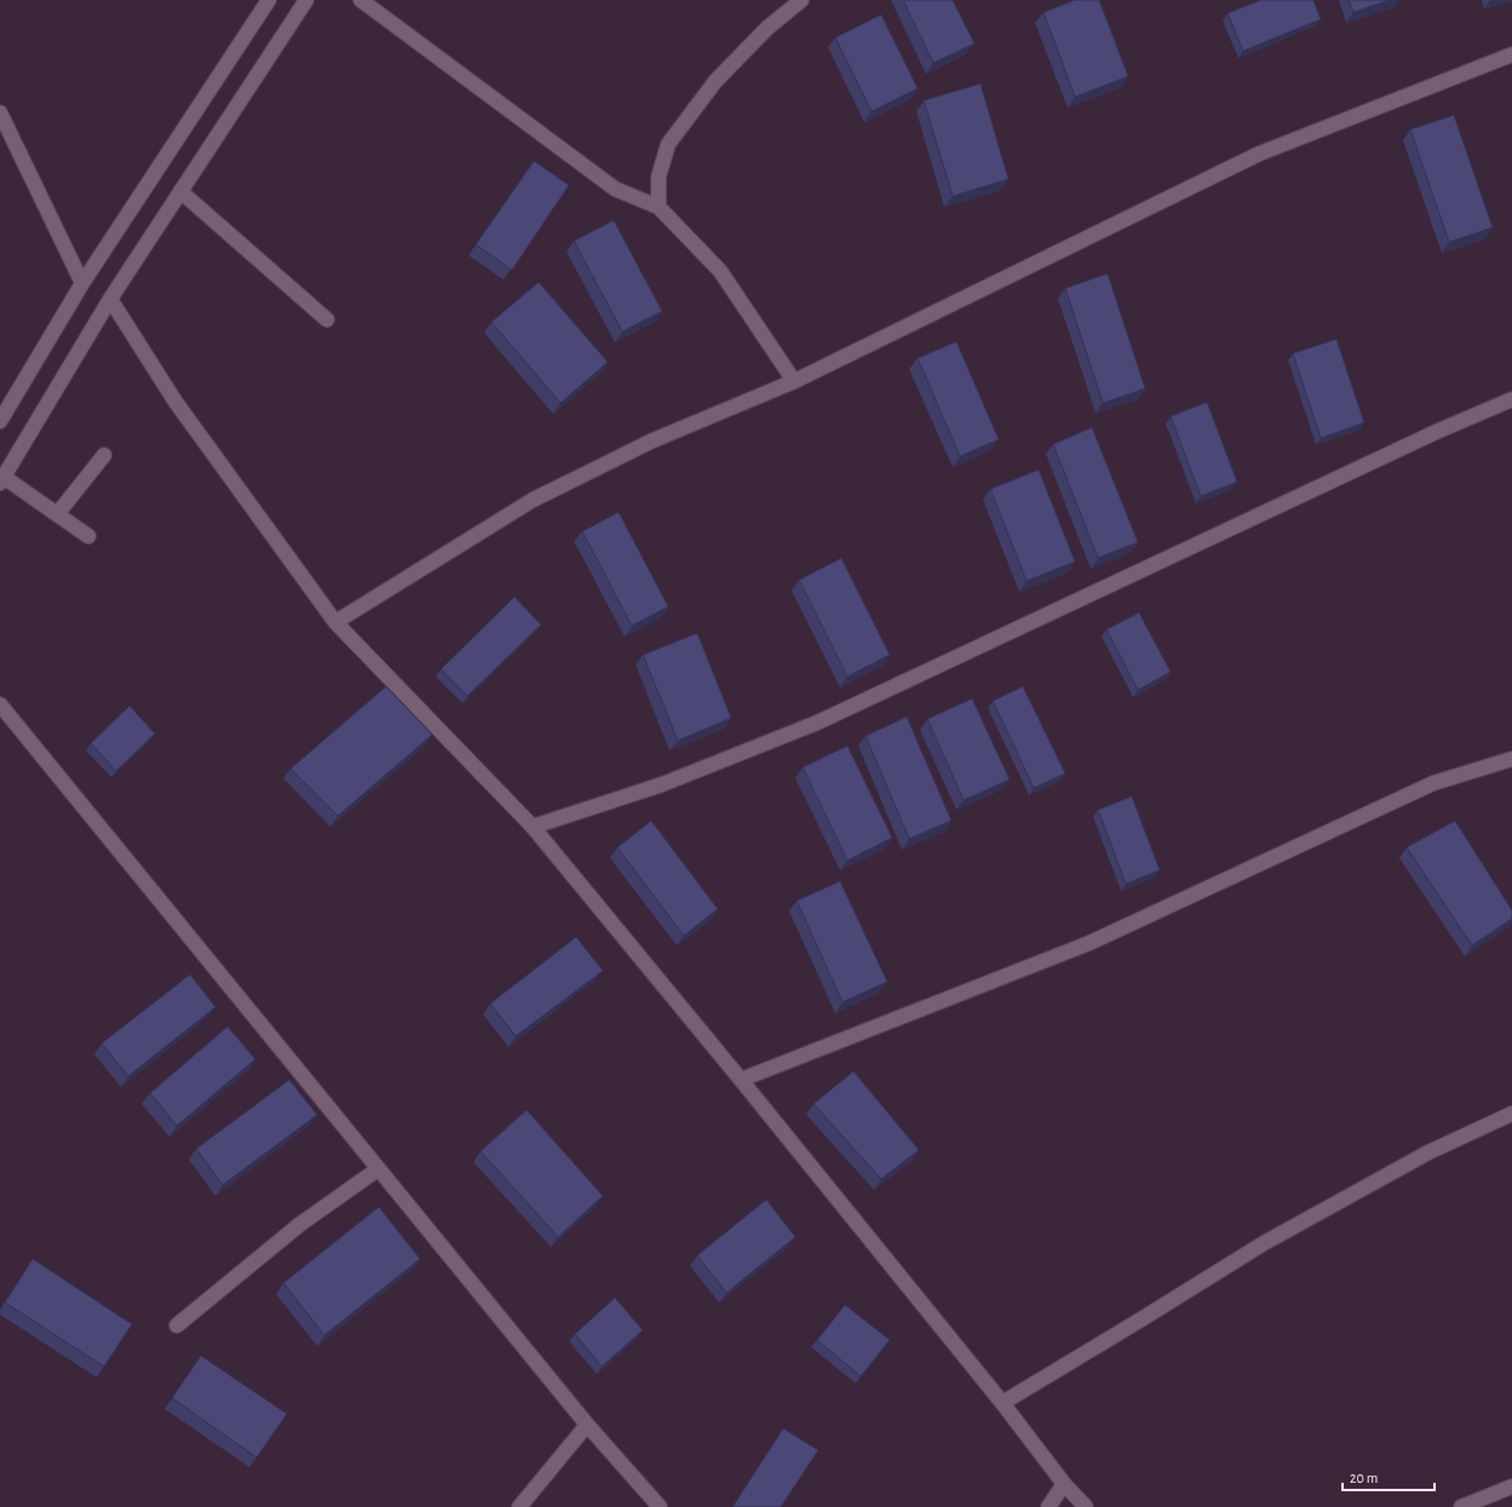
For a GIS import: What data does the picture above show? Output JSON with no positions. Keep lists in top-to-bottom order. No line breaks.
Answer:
{"scale_bar":"20 m"}
